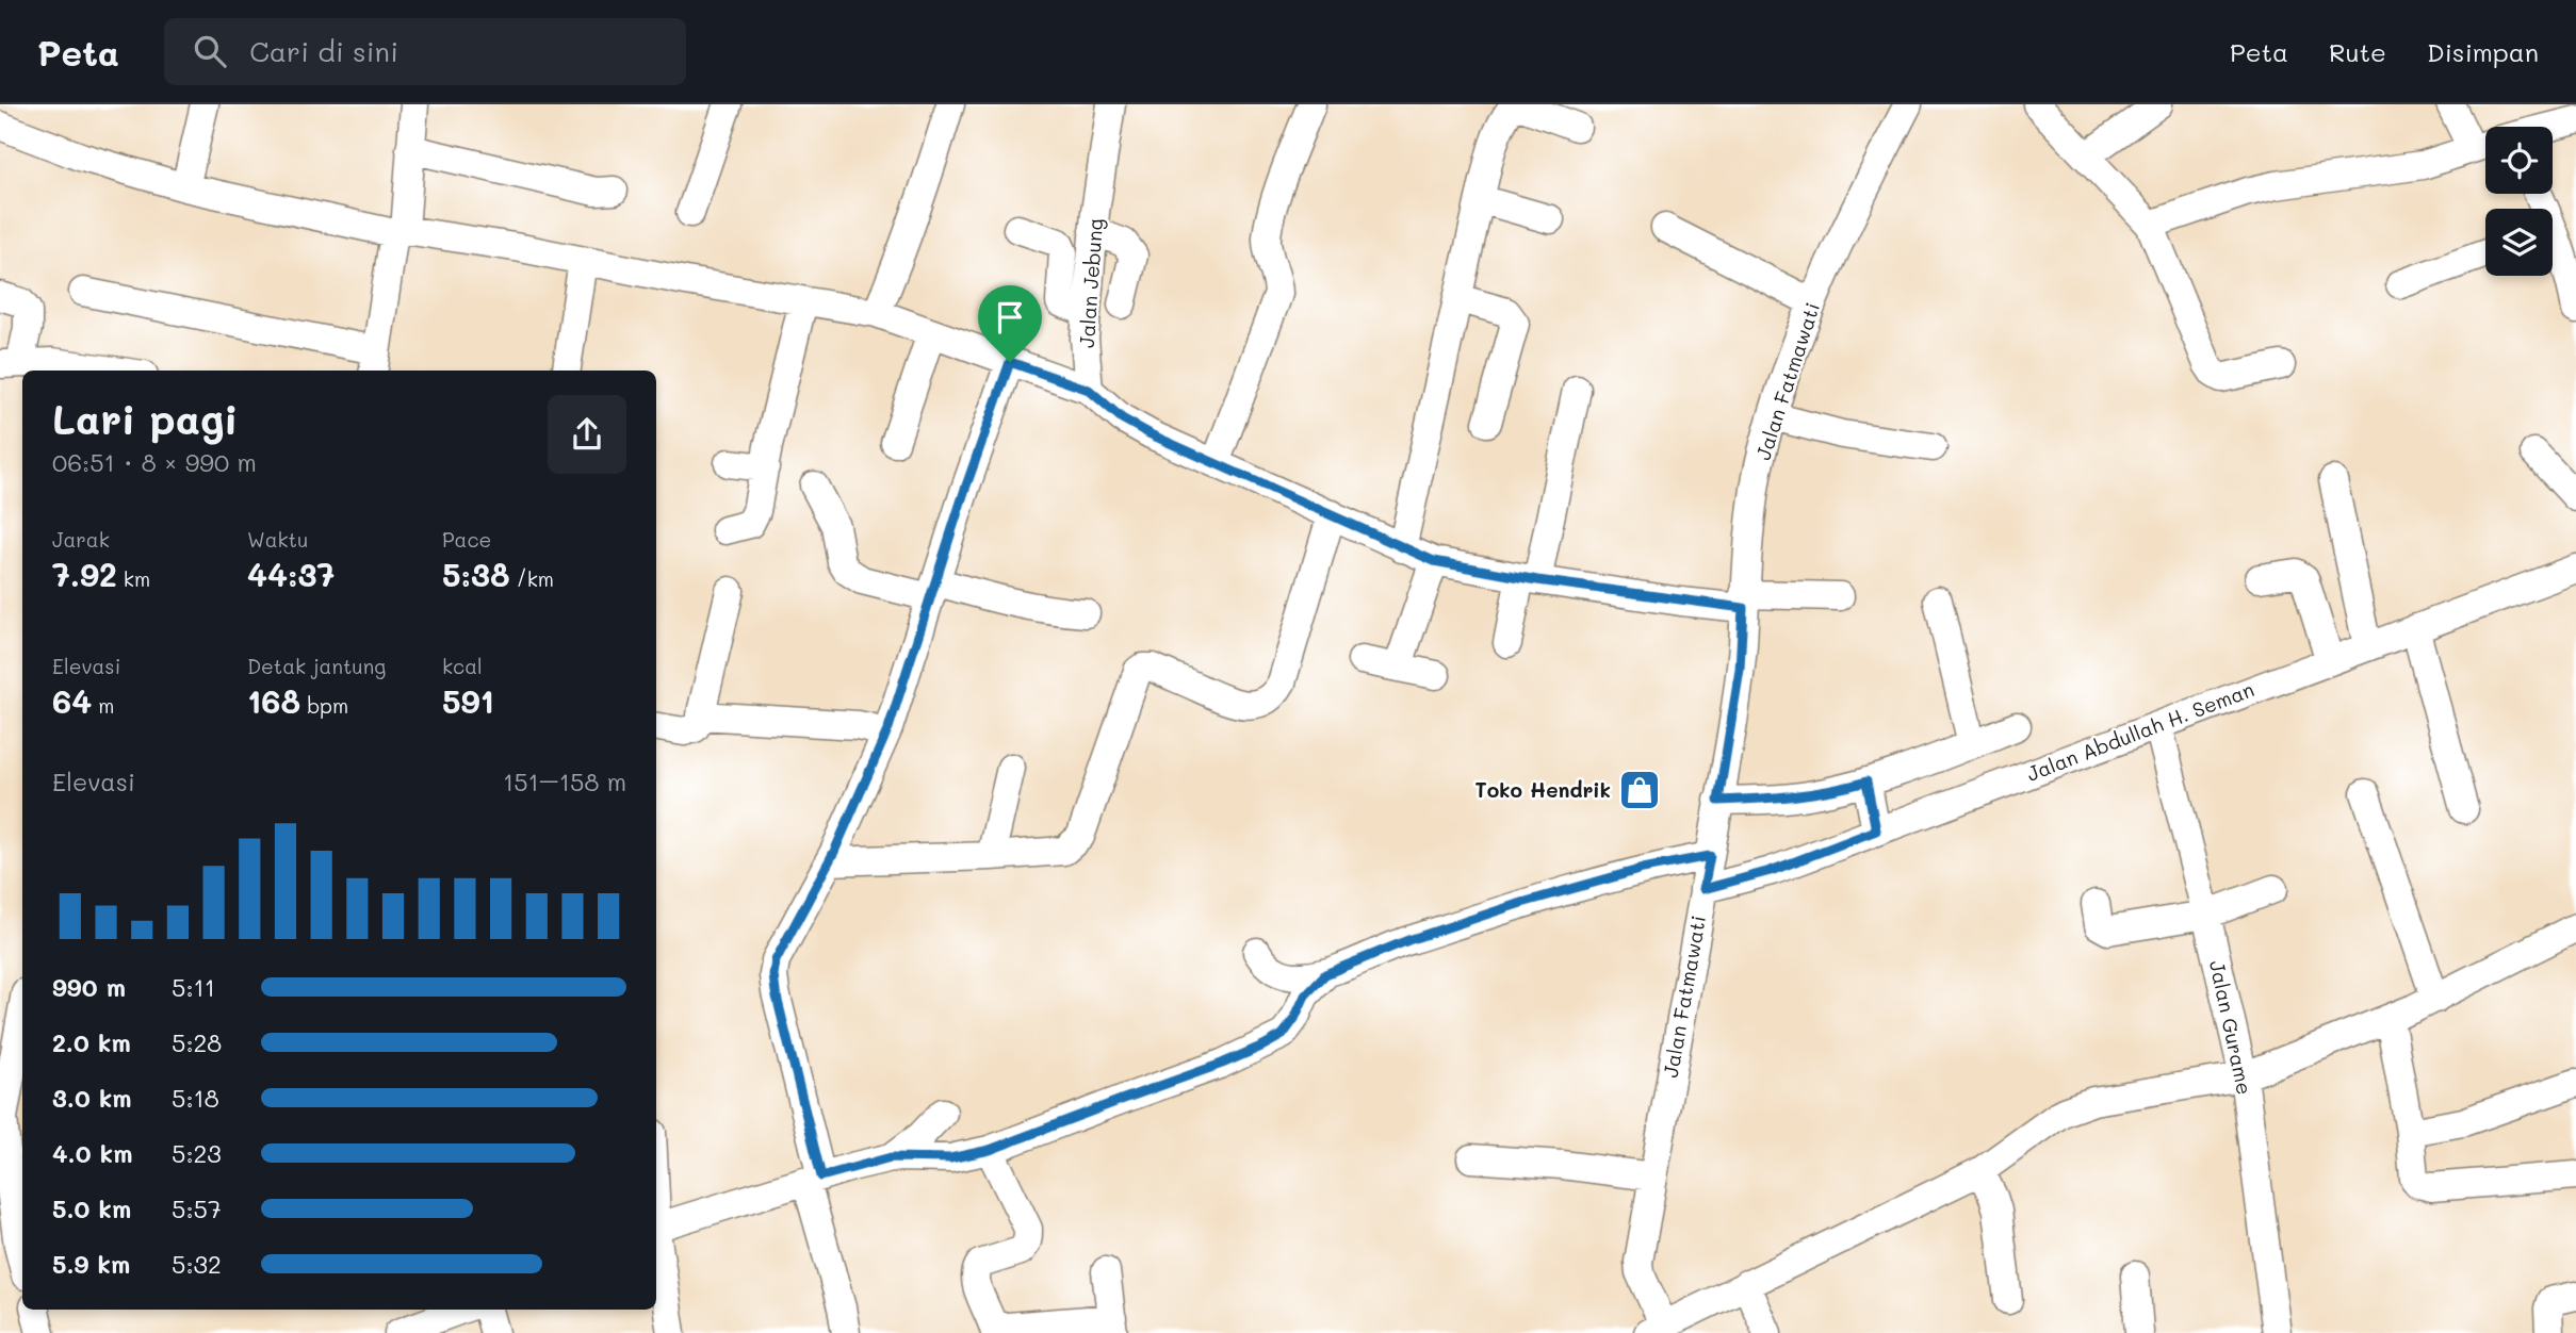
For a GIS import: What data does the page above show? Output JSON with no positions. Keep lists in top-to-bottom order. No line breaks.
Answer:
{"streets":{"street":["Jalan Jebung","Jalan Fatmawati","Jalan Abdullah H. Seman","Jalan Gurame"]},"crossings":[["Jalan Fatmawati","Jalan Abdullah H. Seman"],["Jalan Abdullah H. Seman","Jalan Gurame"]],"places":{"shop":["Toko Hendrik"]},"page":{"header":"Peta","search":"Cari di sini","nav":["Peta","Rute","Disimpan"],"heading":["Lari pagi","06:51 · 8 × 990 m"],"stats":[["Jarak","7.92 km"],["Waktu","44:37"],["Pace","5:38 /km"],["Elevasi","64 m"],["Detak jantung","168 bpm"],["kcal","591"]],"chart":["Elevasi","151–158 m"],"list":[{"name":"990 m","note":"5:11"},{"name":"2.0 km","note":"5:28"},{"name":"3.0 km","note":"5:18"},{"name":"4.0 km","note":"5:23"},{"name":"5.0 km","note":"5:57"},{"name":"5.9 km","note":"5:32"}]}}
